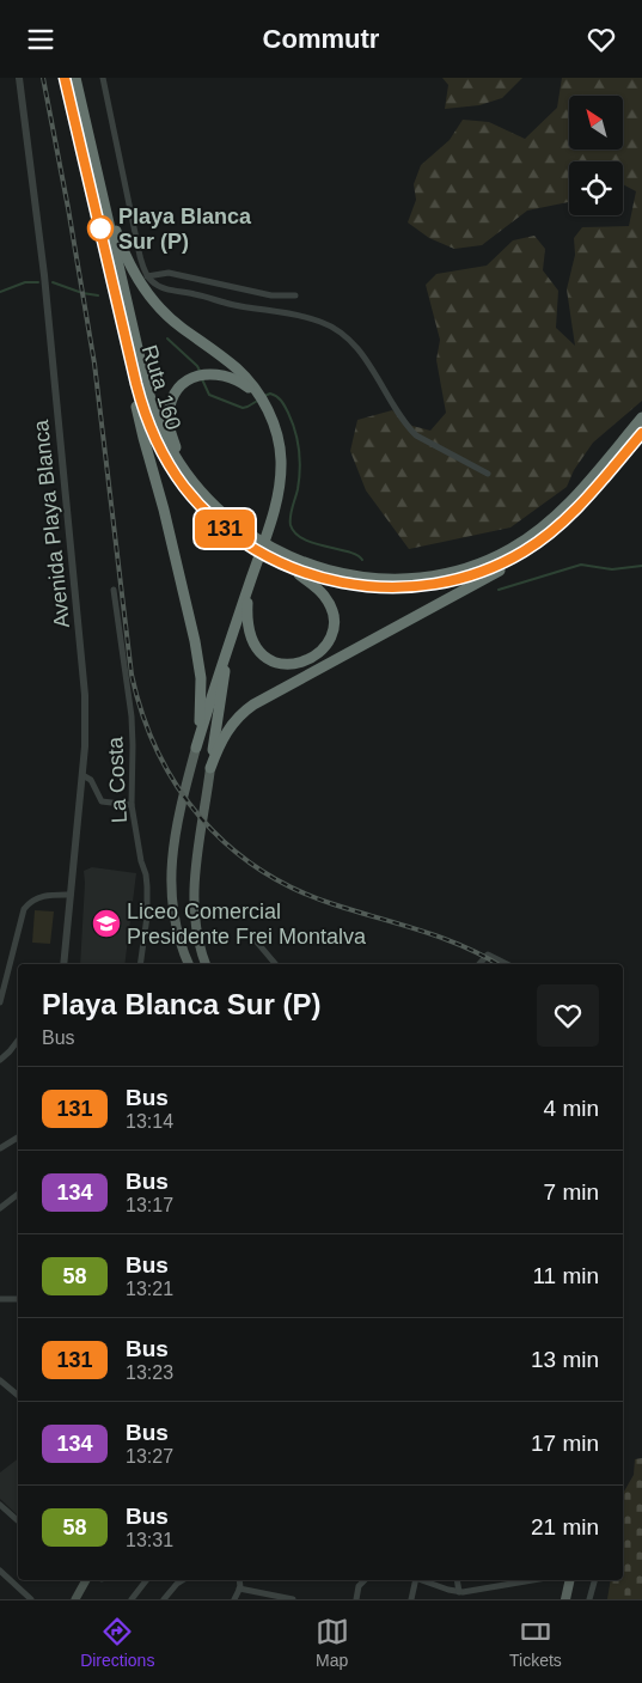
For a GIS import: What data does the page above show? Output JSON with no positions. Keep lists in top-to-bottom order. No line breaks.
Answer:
{"streets":{"highway":["Ruta 160"],"street":["Avenida Playa Blanca","La Costa"]},"places":{"other":["Playa Blanca Sur (P)"],"school or university":["Liceo Comercial Presidente Frei Montalva"]},"lines":["bus line 131"],"north":"top left","page":{"header":"Commutr","on_map":"131","heading":["Playa Blanca Sur (P)","Bus"],"list":[{"mark":"131","name":"Bus","note":"13:14","value":"4 min"},{"mark":"134","name":"Bus","note":"13:17","value":"7 min"},{"mark":"58","name":"Bus","note":"13:21","value":"11 min"},{"mark":"131","name":"Bus","note":"13:23","value":"13 min"},{"mark":"134","name":"Bus","note":"13:27","value":"17 min"},{"mark":"58","name":"Bus","note":"13:31","value":"21 min"}],"tabs":["Directions","Map","Tickets"]}}
